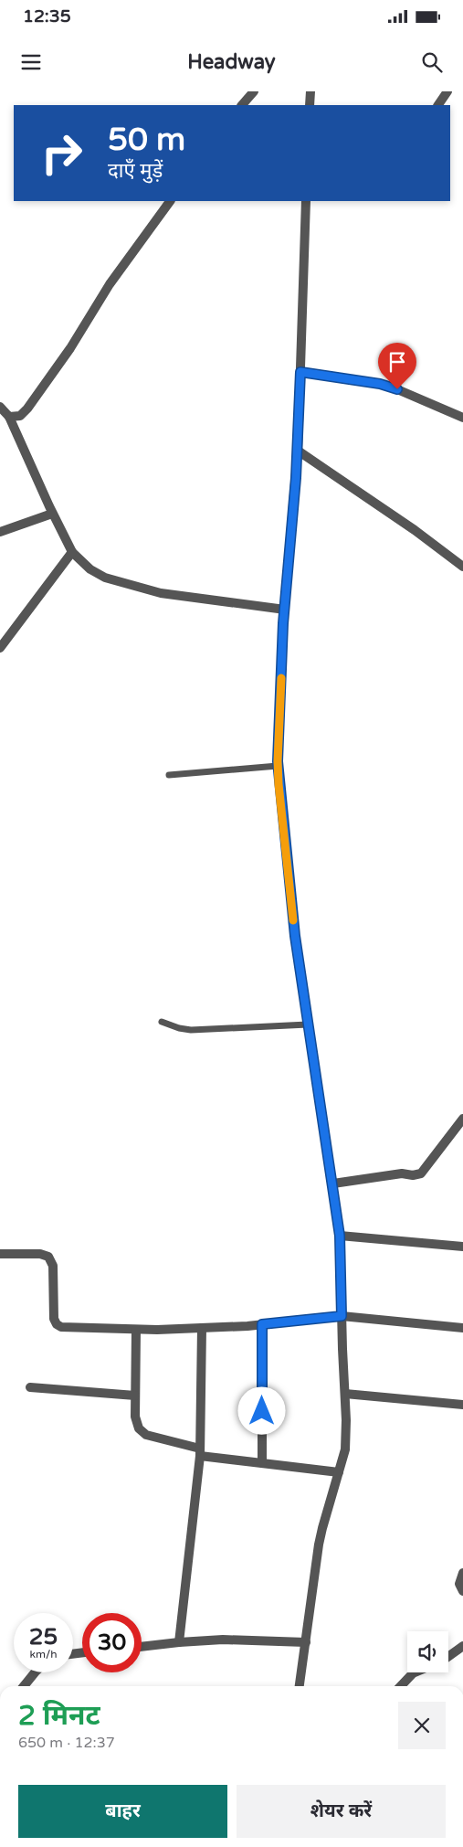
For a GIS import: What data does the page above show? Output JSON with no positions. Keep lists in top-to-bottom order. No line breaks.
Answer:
{"page":{"status":"12:35","header":"Headway","turn":["50 m","दाएँ मुड़ें"],"speed":"25 km/h","limit":"30","heading":["2 मिनट","650 m · 12:37"],"buttons":["बाहर","शेयर करें"]}}
